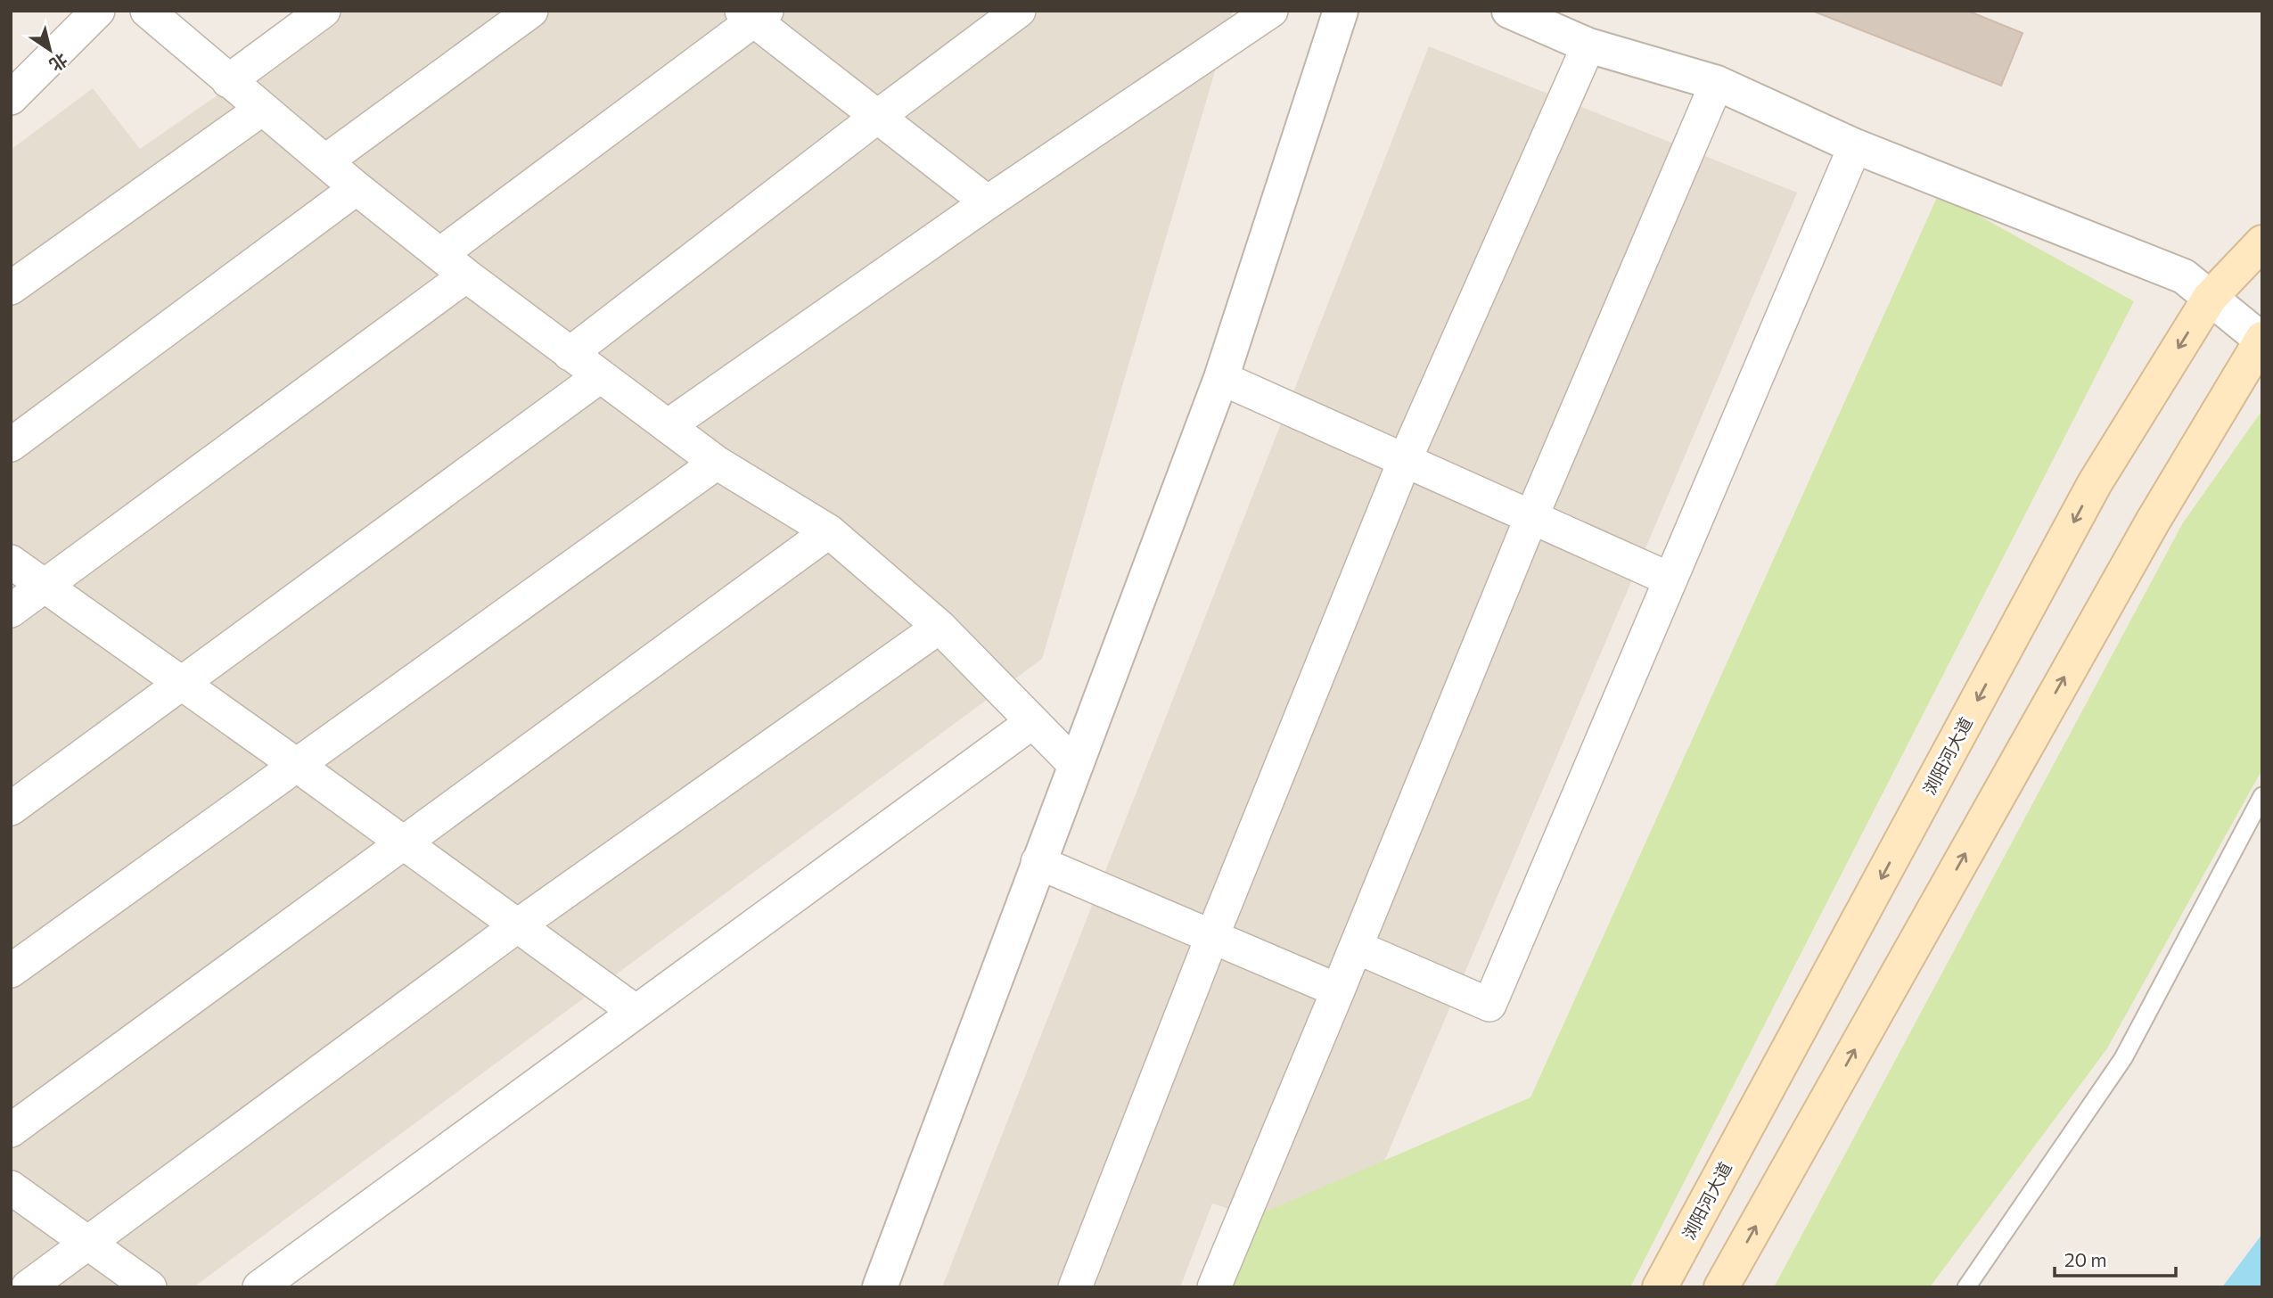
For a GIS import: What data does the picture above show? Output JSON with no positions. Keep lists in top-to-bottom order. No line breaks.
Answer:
{"streets":{"main road":["浏阳河大道"]},"scale_bar":"20 m","north":"bottom right"}
